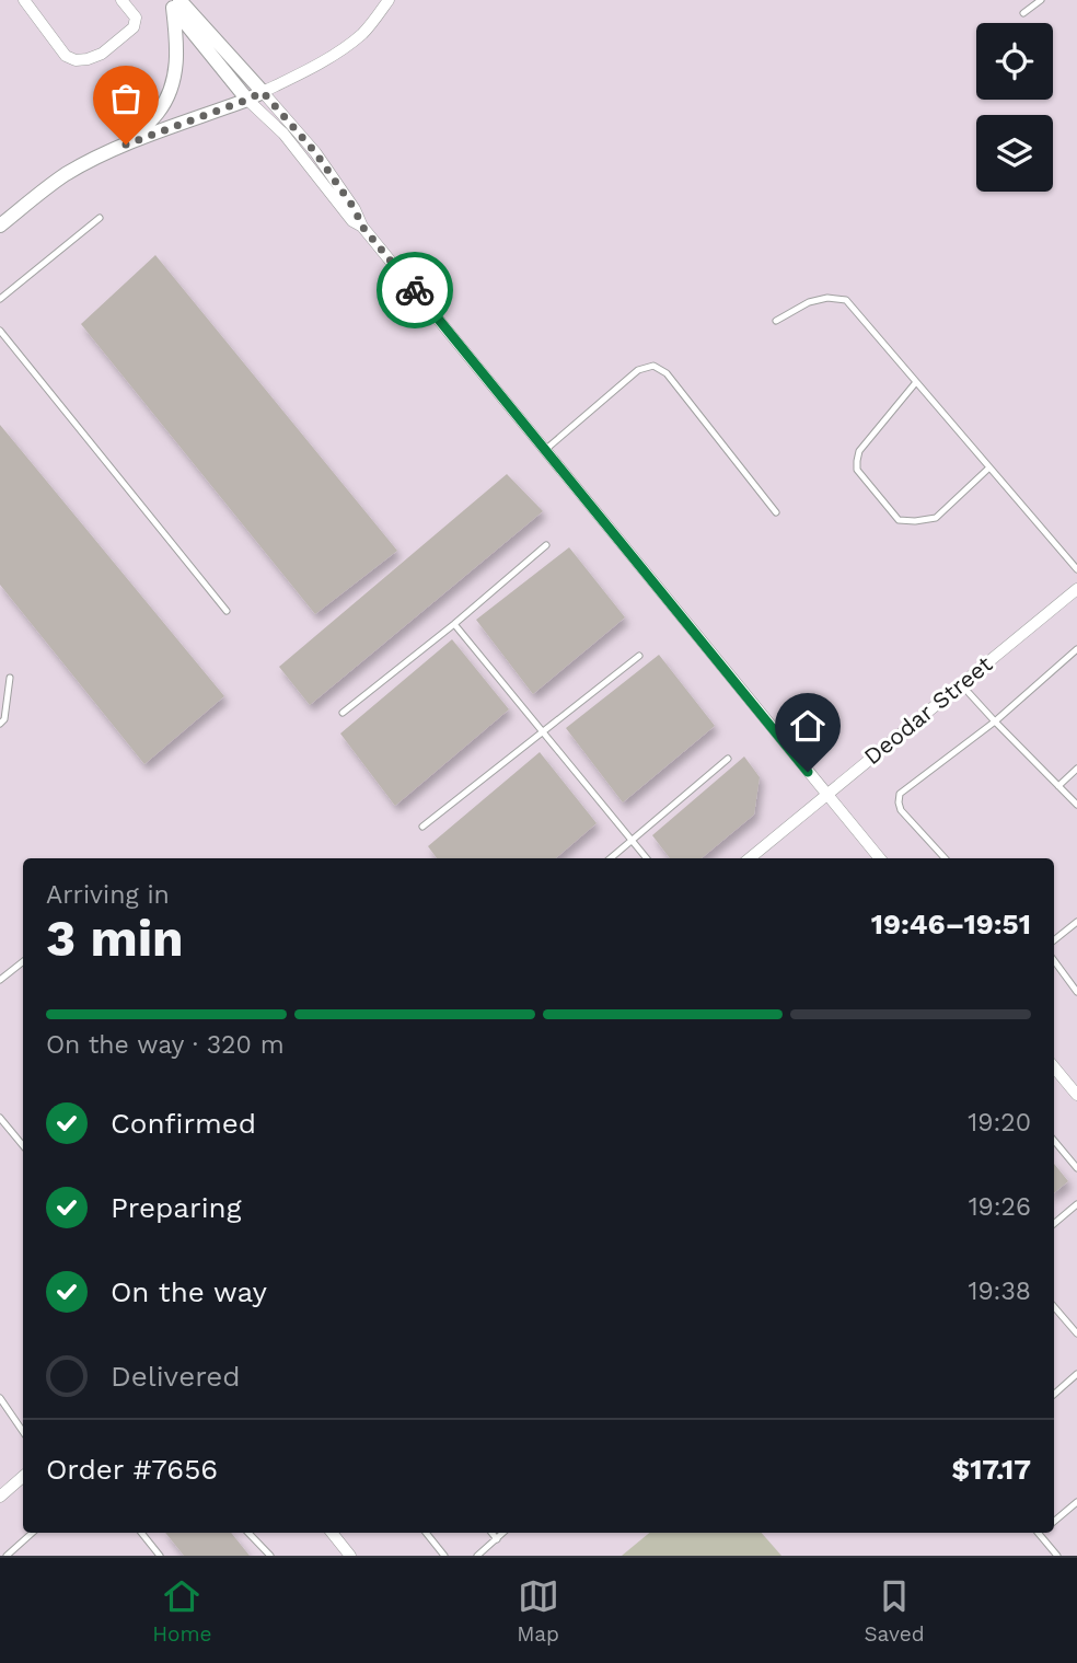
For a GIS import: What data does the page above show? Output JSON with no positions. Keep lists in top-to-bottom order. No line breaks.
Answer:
{"streets":{"street":["Deodar Street"]},"page":{"heading":["3 min","Arriving in","19:46–19:51"],"panel":["Order #7656","$17.17"],"bar":"On the way · 320 m","list":[["Confirmed","19:20"],["Preparing","19:26"],["On the way","19:38"],"Delivered"],"tabs":["Home","Map","Saved"]}}
